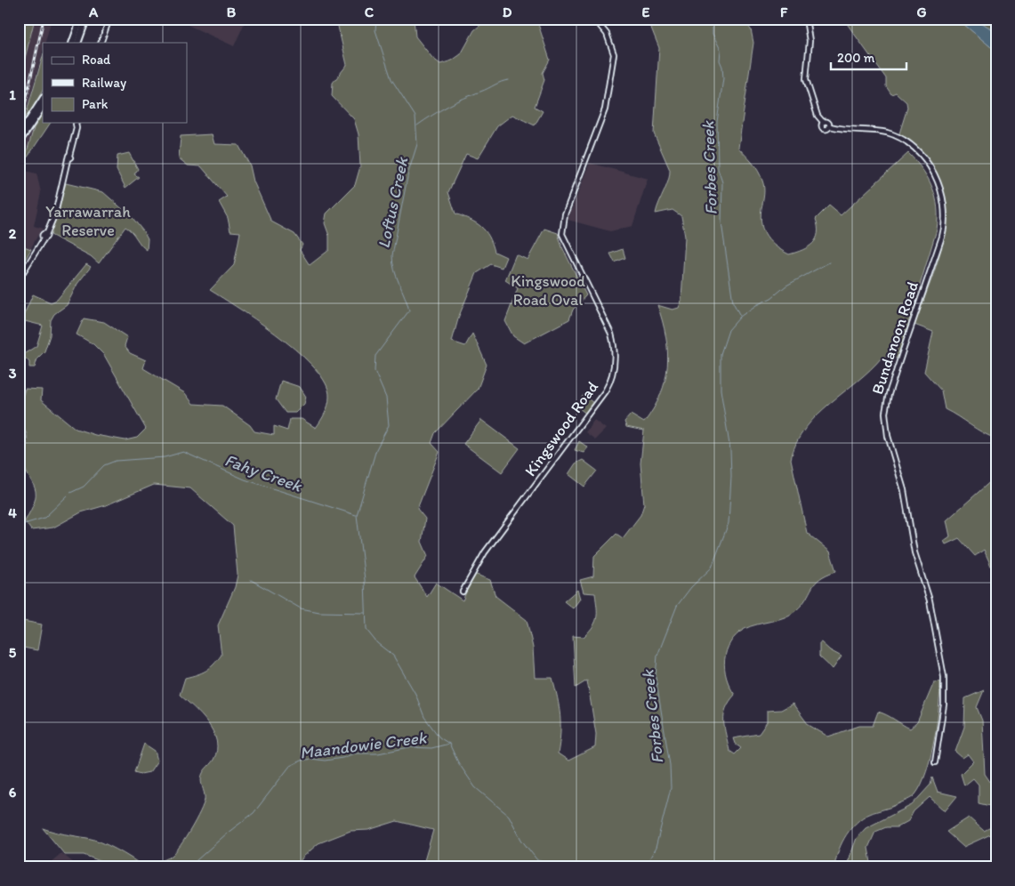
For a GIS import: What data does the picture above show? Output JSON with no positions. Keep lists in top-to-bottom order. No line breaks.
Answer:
{"streets":{"street":["Bundanoon Road","Kingswood Road"]},"water":["Forbes Creek","Loftus Creek","Fahy Creek","Maandowie Creek"],"parks":["Yarrawarrah Reserve","Kingswood Road Oval"],"legend":["Road","Railway","Park"],"scale_bar":"200 m","grid":{"columns":["A","B","C","D","E","F","G"],"rows":["1","2","3","4","5","6"]}}
